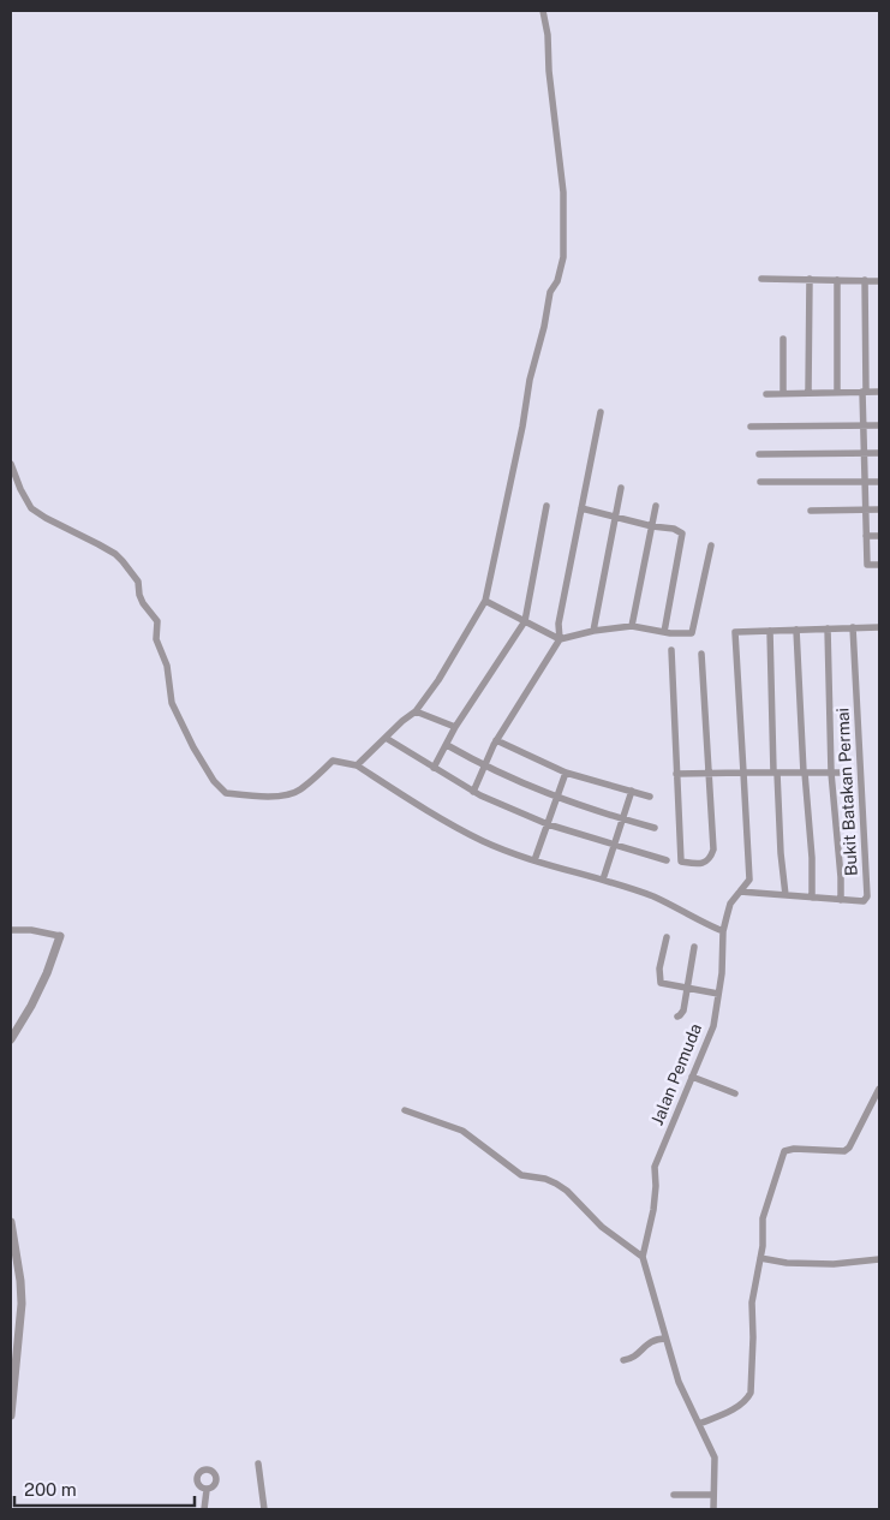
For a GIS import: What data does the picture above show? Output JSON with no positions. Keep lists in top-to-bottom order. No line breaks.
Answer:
{"streets":{"street":["Bukit Batakan Permai","Jalan Pemuda"]},"scale_bar":"200 m"}
